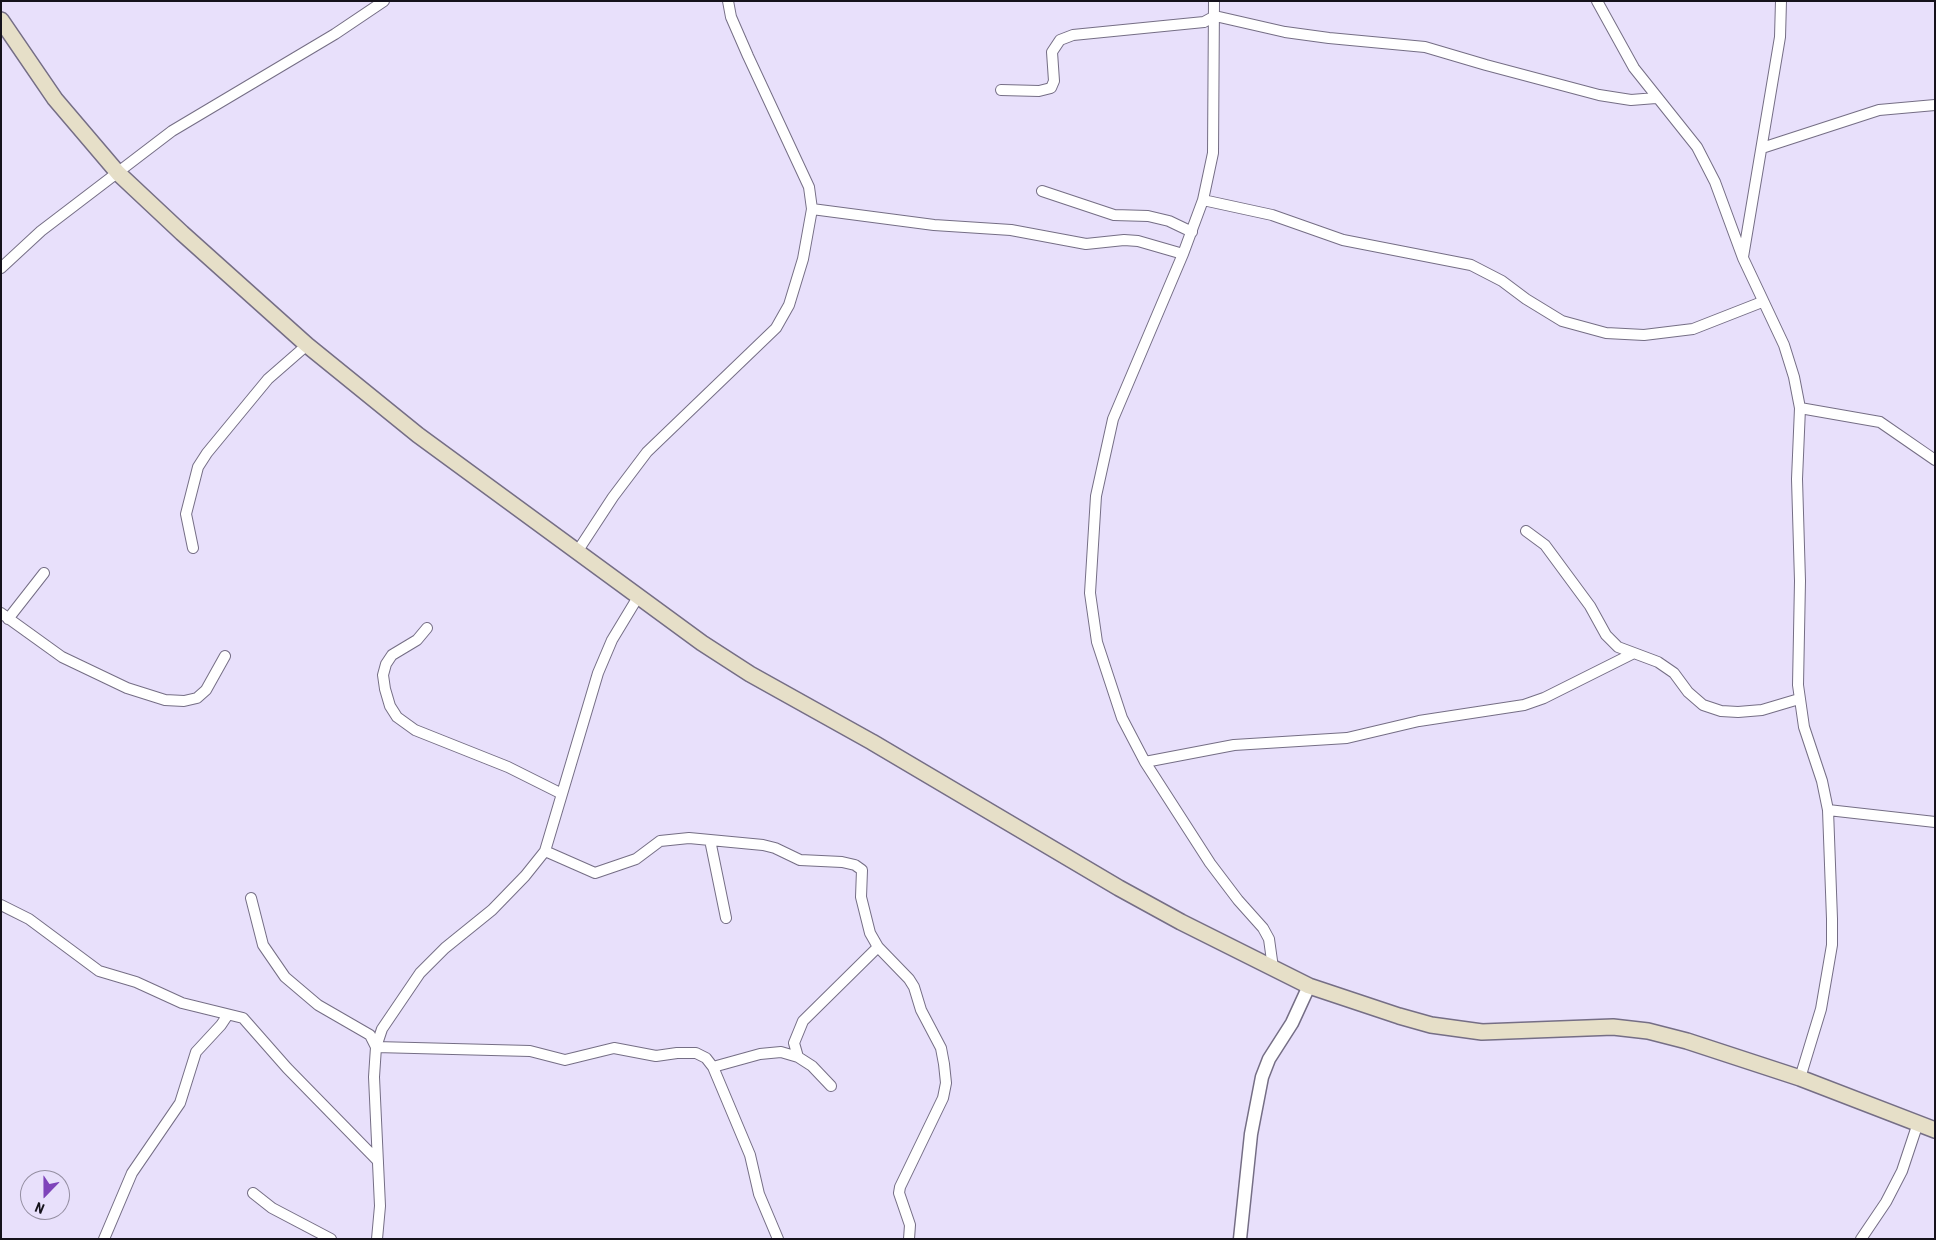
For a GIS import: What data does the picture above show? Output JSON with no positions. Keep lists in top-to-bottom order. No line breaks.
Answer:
{"north":"bottom"}
